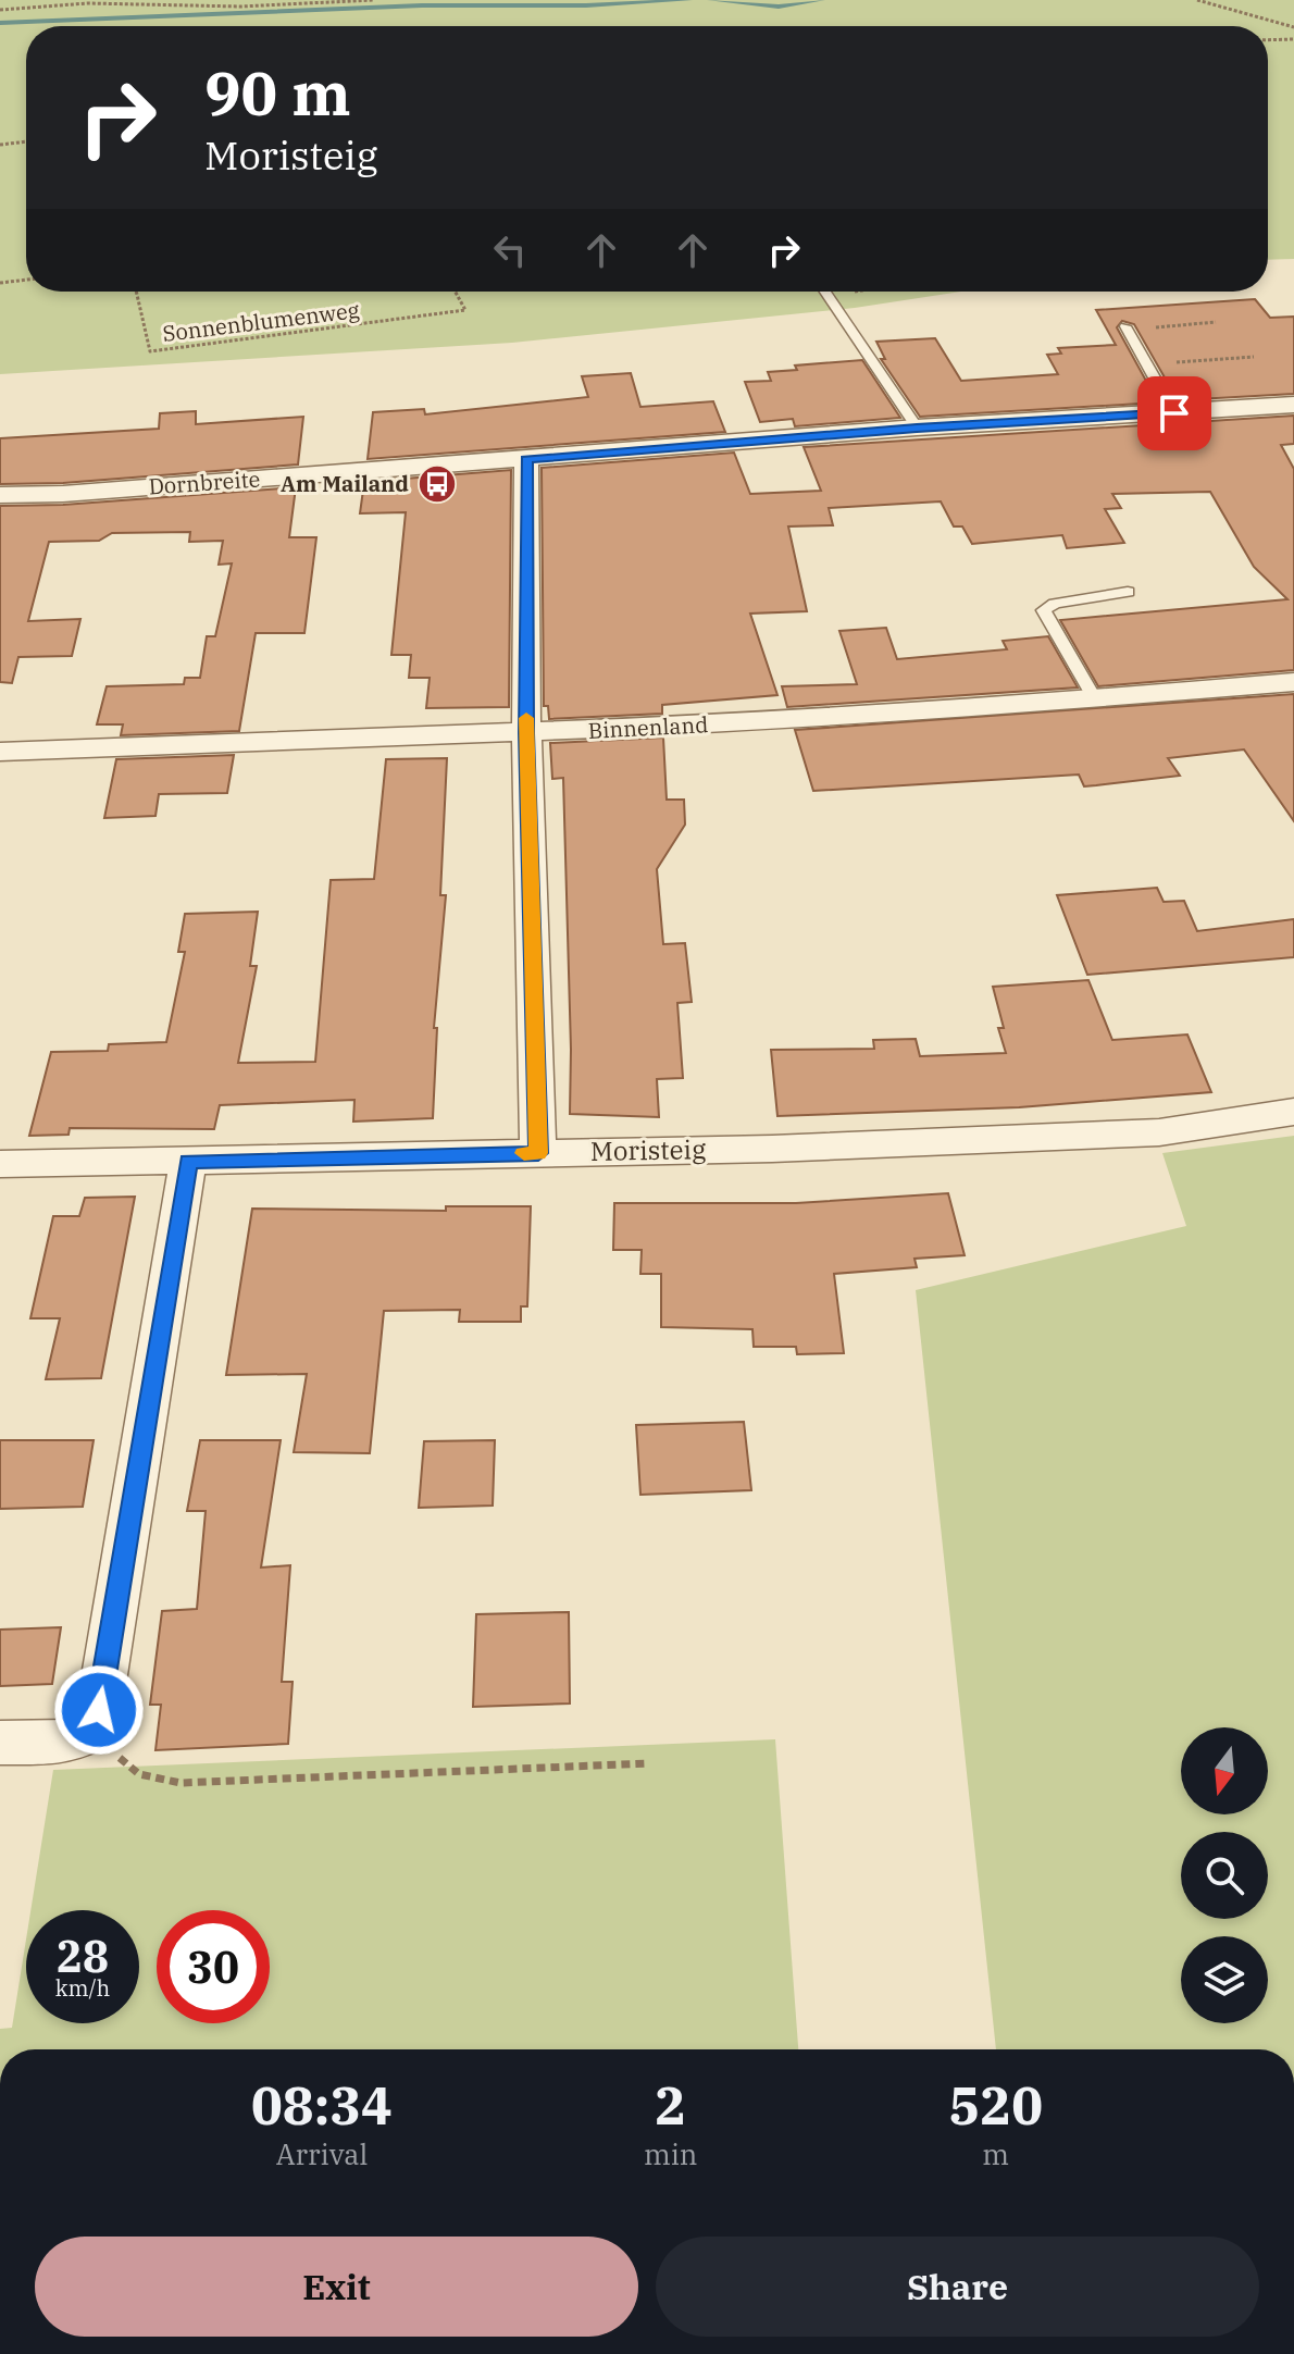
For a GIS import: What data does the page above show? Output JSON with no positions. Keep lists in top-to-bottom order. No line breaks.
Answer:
{"streets":{"street":["Dornbreite","Binnenland","Moristeig"],"path":["Sonnenblumenweg"]},"places":{"bus stop":["Am Mailand"]},"north":"bottom","page":{"turn":["90 m","Moristeig"],"speed":"28 km/h","limit":"30","eta":["08:34","Arrival","2","min","520","m"],"buttons":["Exit","Share"]}}
